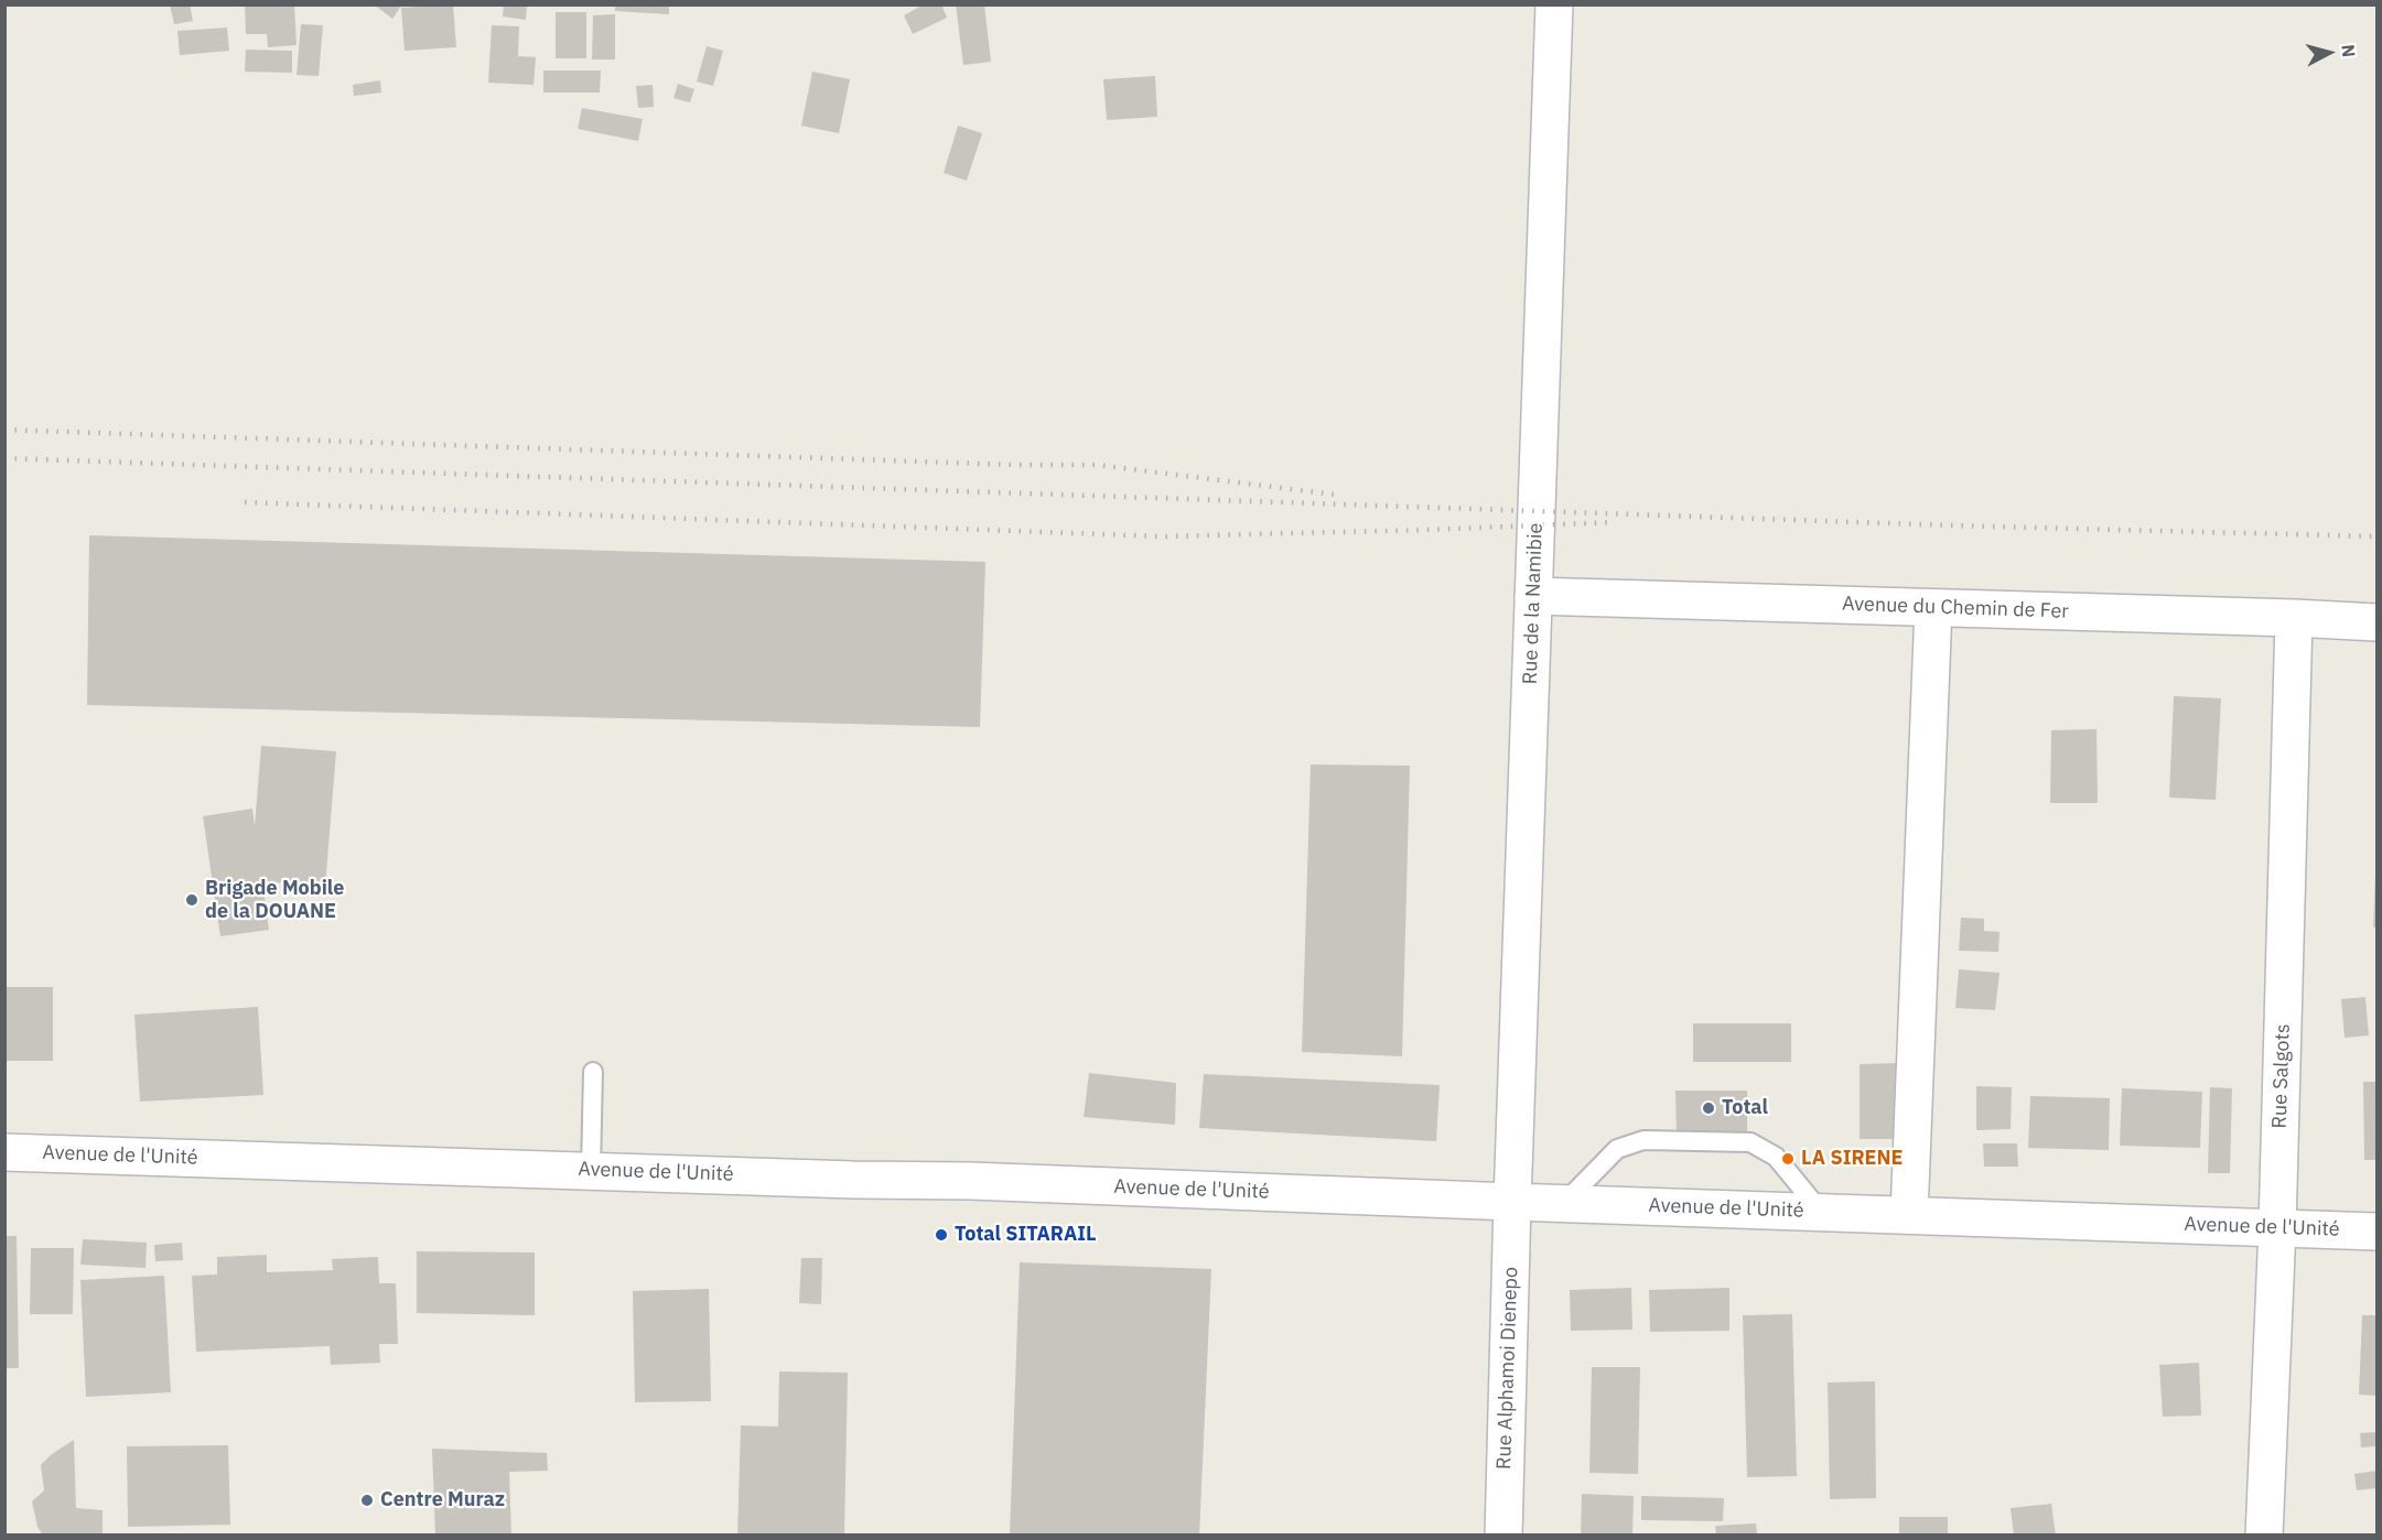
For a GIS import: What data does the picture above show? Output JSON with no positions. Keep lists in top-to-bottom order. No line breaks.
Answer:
{"streets":{"street":["Rue de la Namibie","Avenue du Chemin de Fer","Rue Salgots","Avenue de l'Unité","Rue Alphamoi Dienepo"]},"crossings":[["Rue de la Namibie","Avenue du Chemin de Fer"],["Rue de la Namibie","Avenue de l'Unité"],["Rue de la Namibie","Rue Alphamoi Dienepo"],["Avenue du Chemin de Fer","Rue Salgots"],["Rue Salgots","Avenue de l'Unité"],["Avenue de l'Unité","Rue Alphamoi Dienepo"]],"places":["Brigade Mobile de la DOUANE","Total","LA SIRENE","Total SITARAIL","Centre Muraz"],"north":"right"}
